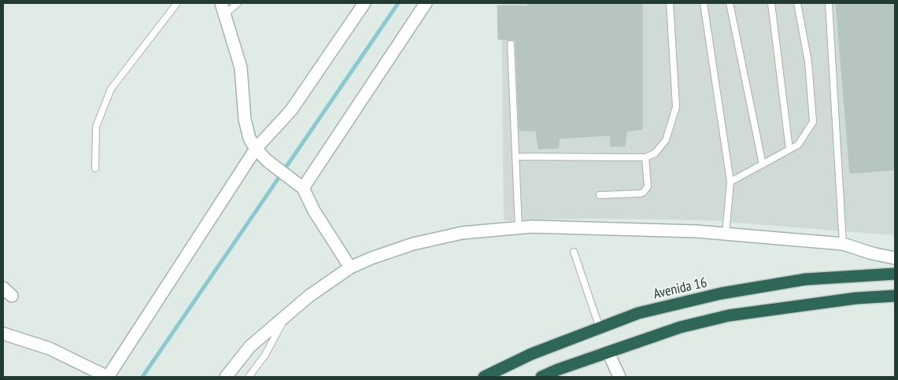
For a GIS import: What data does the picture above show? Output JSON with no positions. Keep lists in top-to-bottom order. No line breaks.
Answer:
{"streets":{"highway":["Avenida 16"]}}
